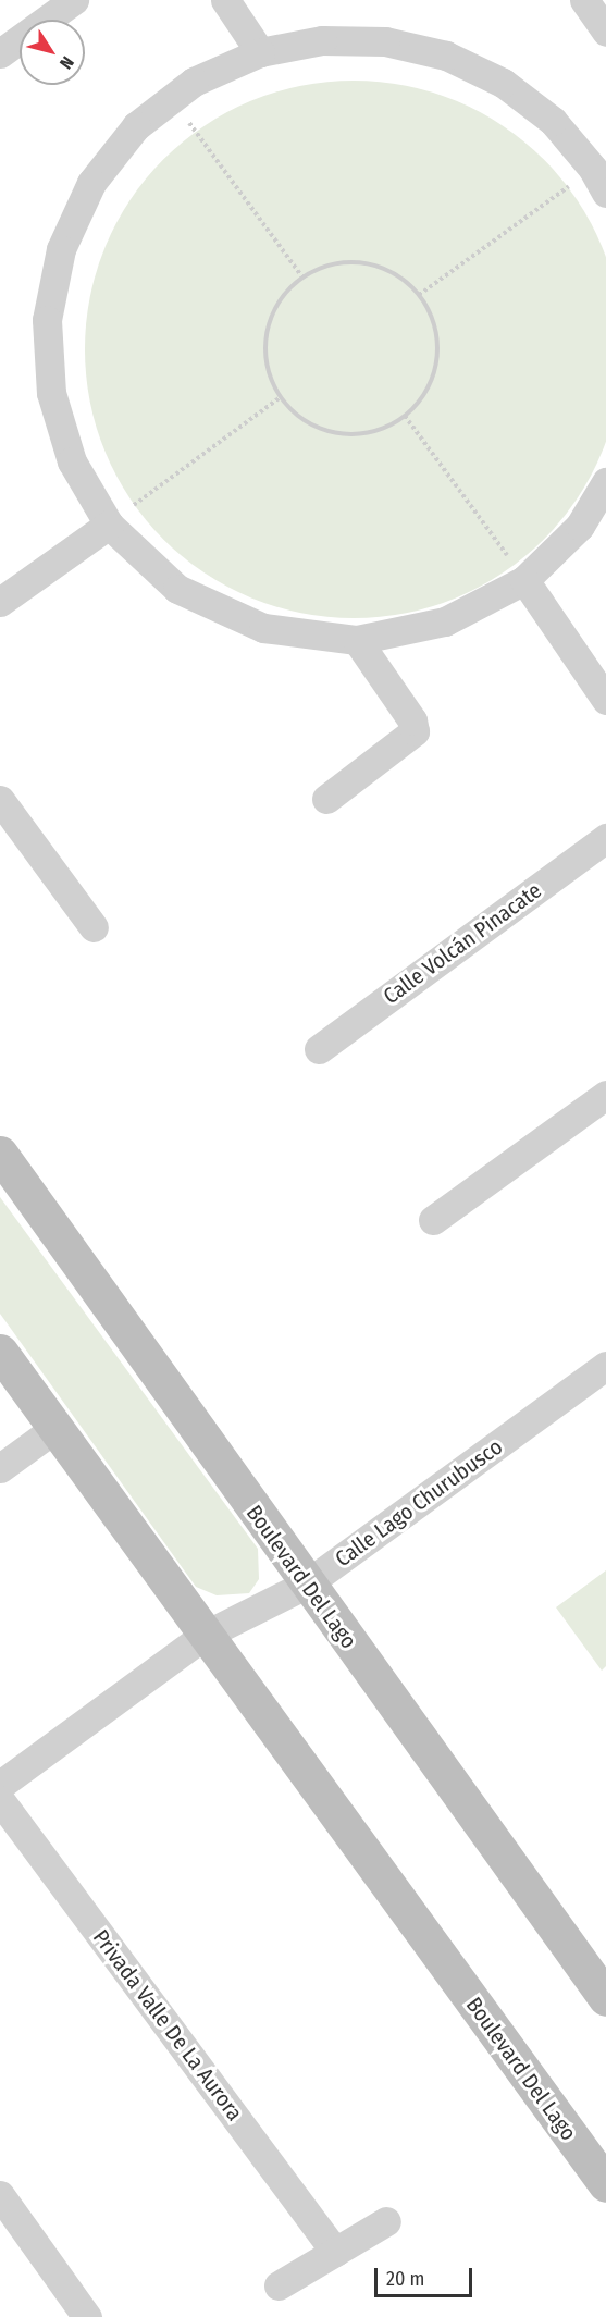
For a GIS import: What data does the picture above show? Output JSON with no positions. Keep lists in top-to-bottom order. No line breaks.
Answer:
{"streets":{"street":["Calle Volcán Pinacate","Calle Lago Churubusco","Boulevard Del Lago","Privada Valle De La Aurora"]},"crossings":[["Calle Lago Churubusco","Boulevard Del Lago"]],"scale_bar":"20 m","north":"bottom right"}
